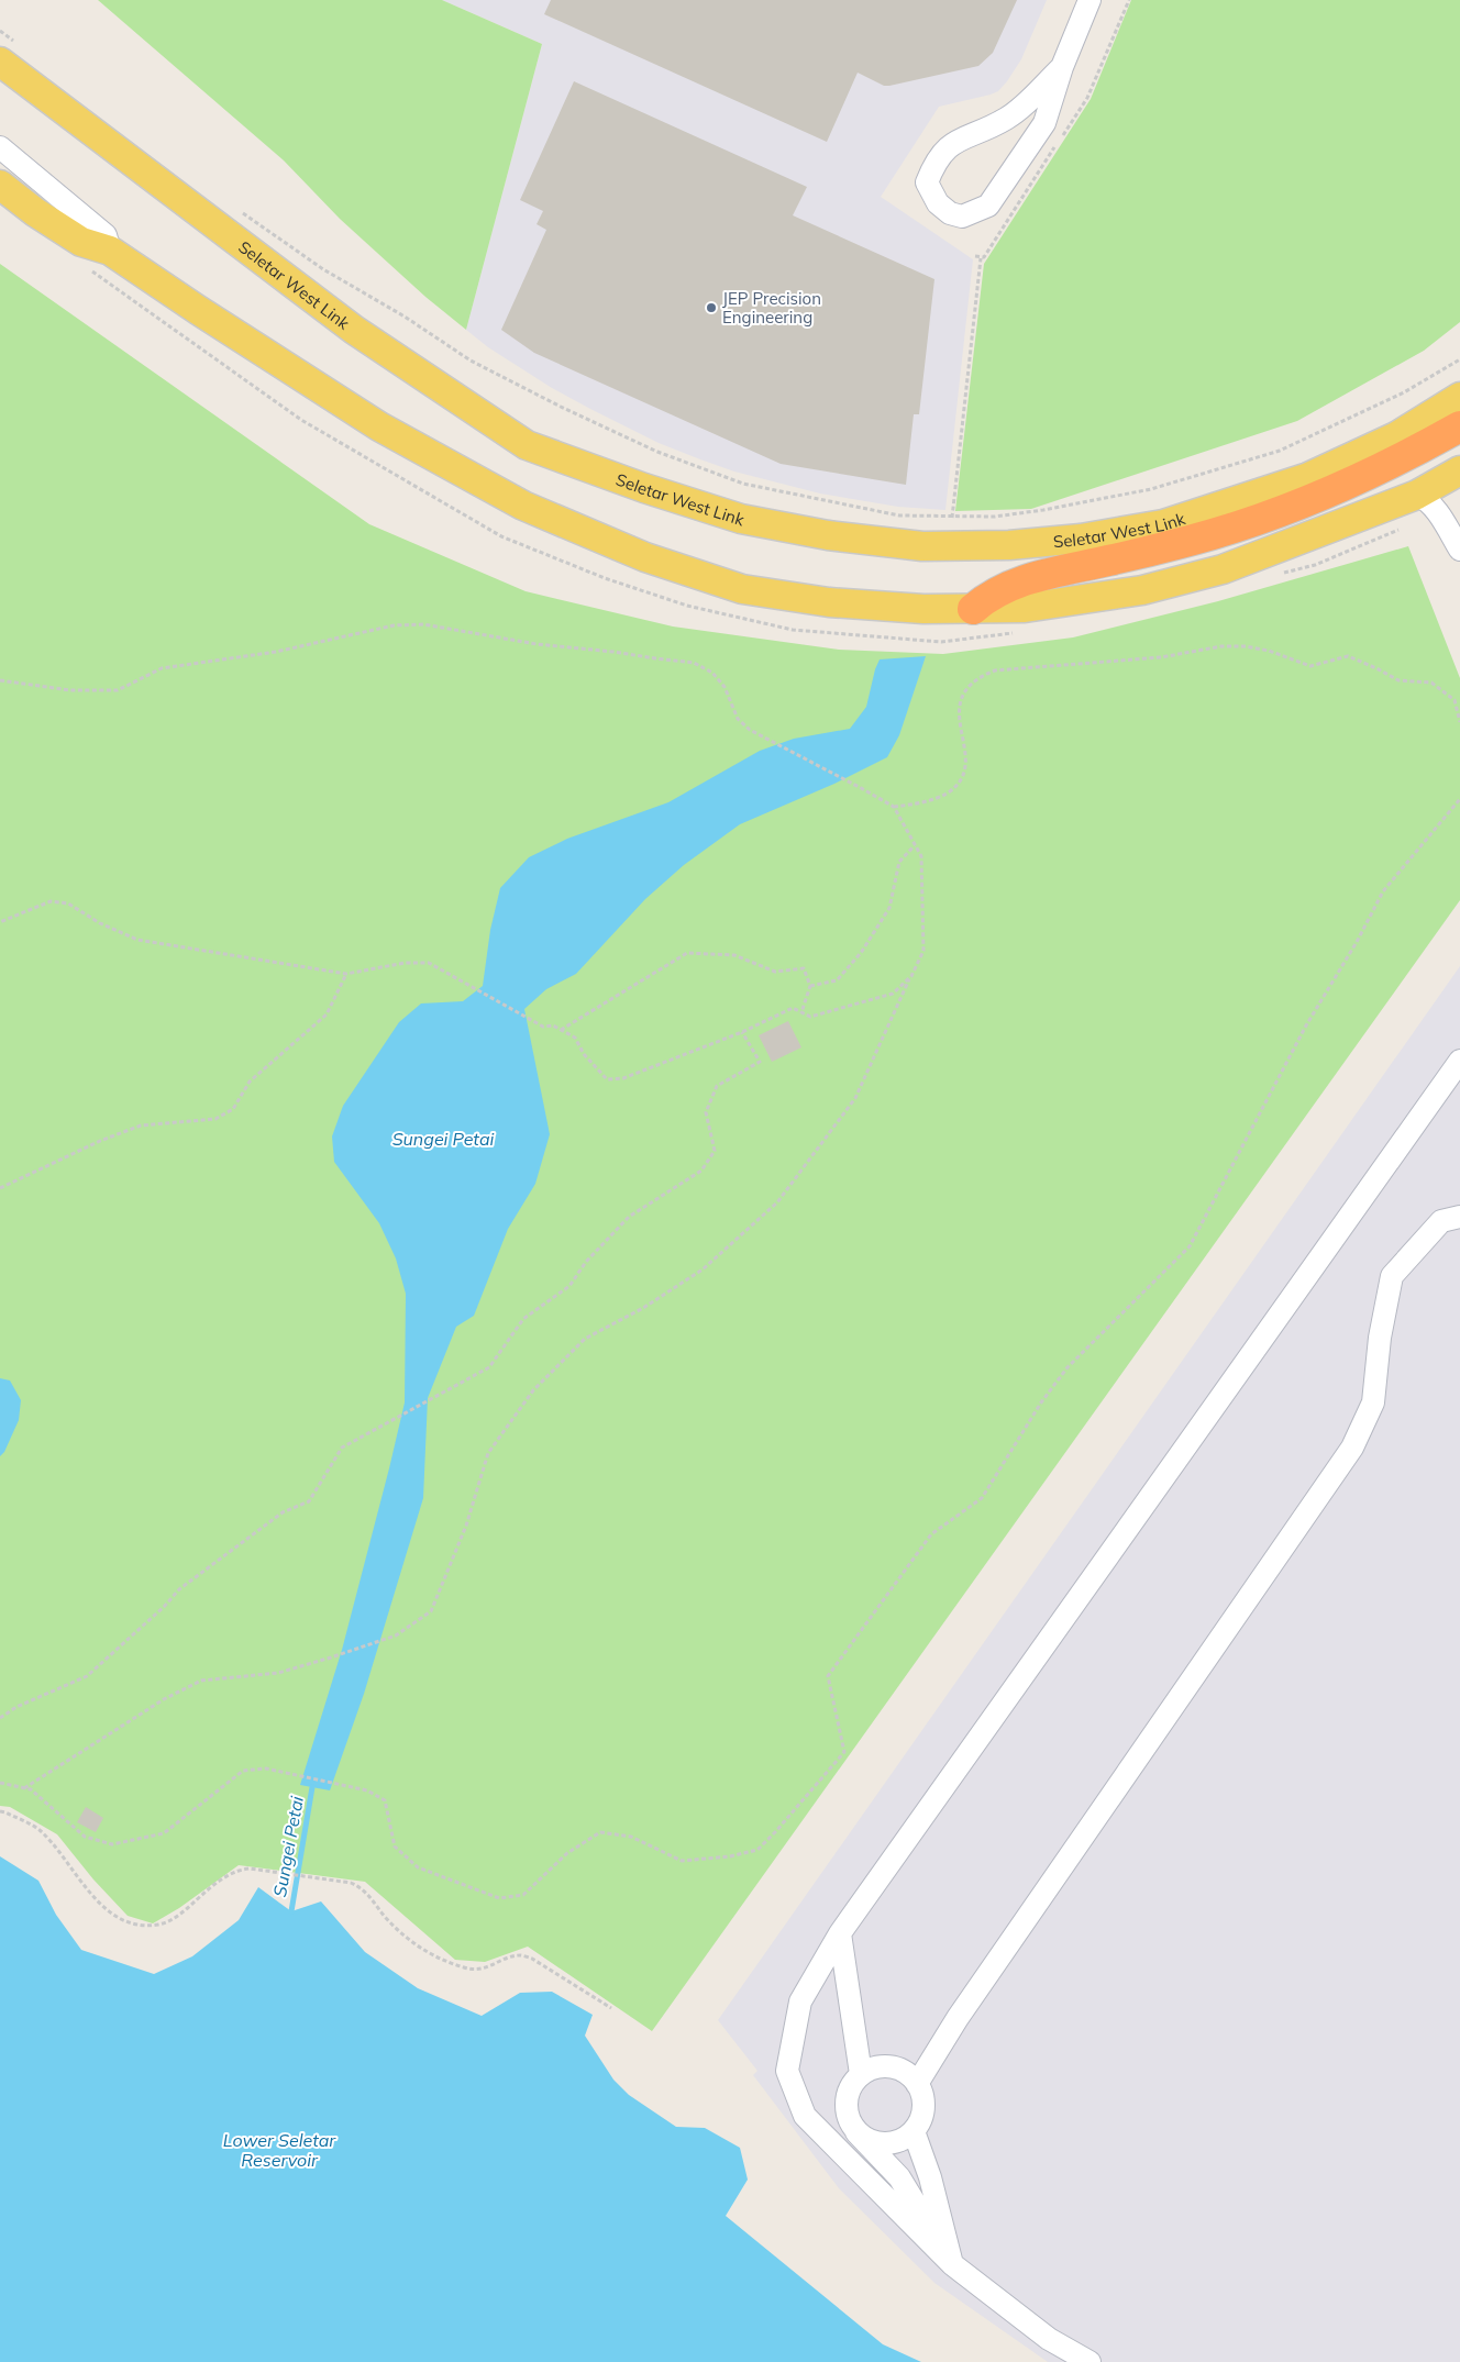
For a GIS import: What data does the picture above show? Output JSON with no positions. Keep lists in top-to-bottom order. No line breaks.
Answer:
{"streets":{"main road":["Seletar West Link"]},"water":["Sungei Petai","Lower Seletar Reservoir"],"places":["JEP Precision Engineering"]}
